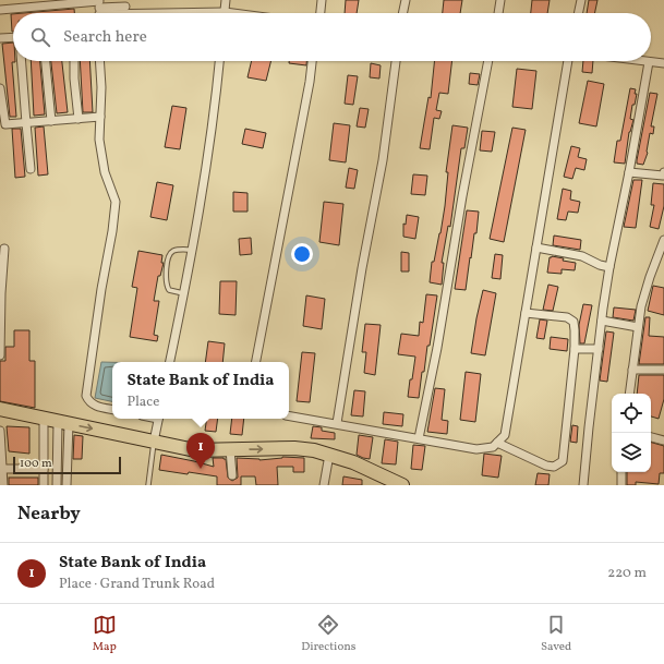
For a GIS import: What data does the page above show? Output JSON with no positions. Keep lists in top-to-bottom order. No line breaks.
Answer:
{"scale_bar":"100 m","page":{"search":"Search here","popup":["State Bank of India","Place"],"pins":"1","scale":"100 m","heading":"Nearby","list":[{"mark":"1","name":"State Bank of India","note":"Place · Grand Trunk Road","value":"220 m"}],"nav":["Map","Directions","Saved"]}}
